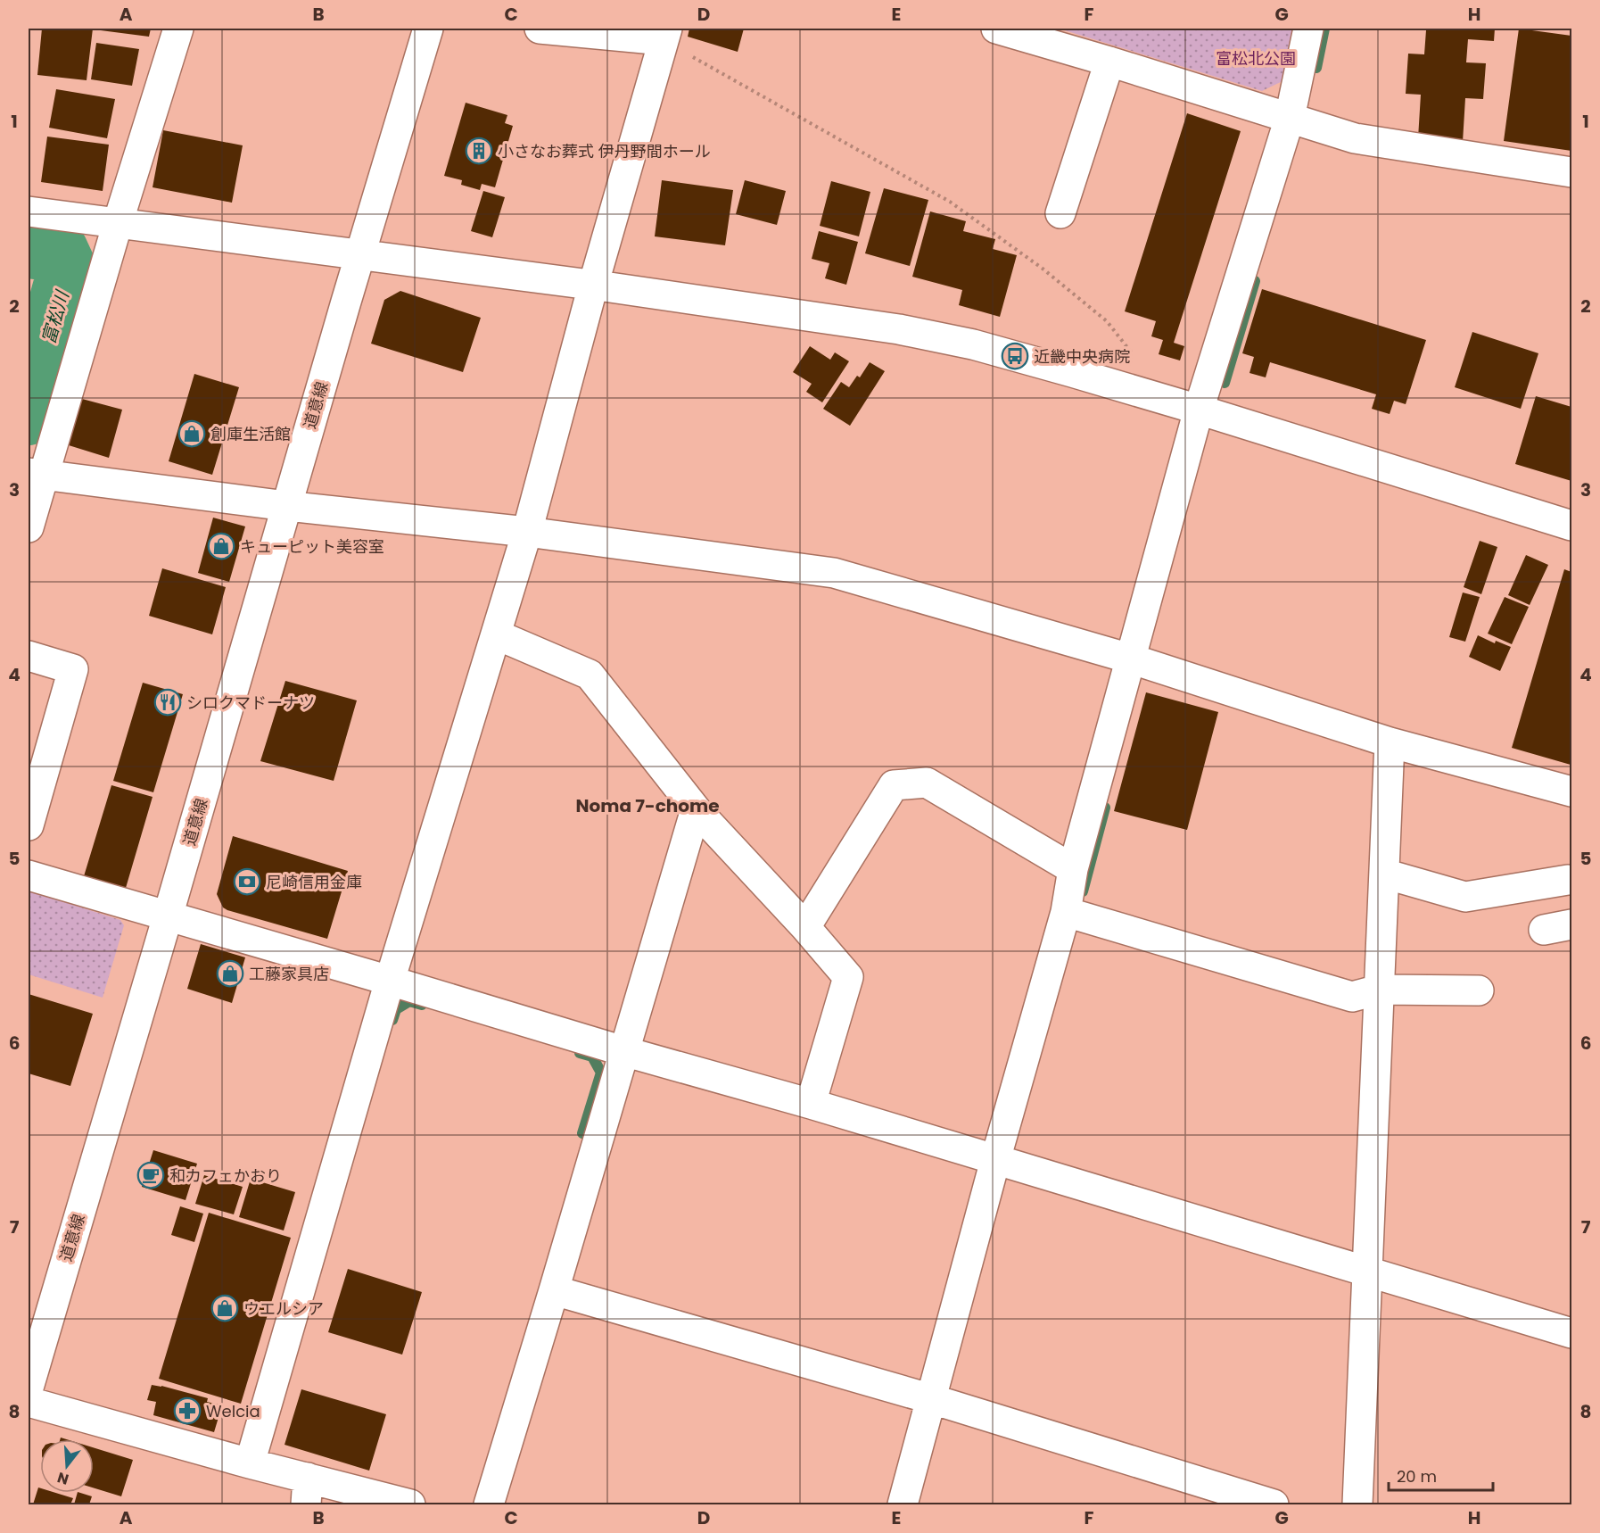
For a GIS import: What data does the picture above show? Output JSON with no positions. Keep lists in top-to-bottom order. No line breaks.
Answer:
{"streets":{"street":["道意線"]},"districts":["Noma 7-chome"],"water":["富松川"],"parks":["富松北公園"],"places":{"building":["小さなお葬式 伊丹野間ホール"],"bus stop":["近畿中央病院"],"shop":["創庫生活館","キューピット美容室","工藤家具店","ウエルシア"],"restaurant":["シロクマドーナツ"],"bank":["尼崎信用金庫"],"cafe":["和カフェかおり"],"pharmacy":["Welcia"]},"scale_bar":"20 m","north":"bottom","grid":{"columns":["A","B","C","D","E","F","G","H"],"rows":["1","2","3","4","5","6","7","8"]}}
